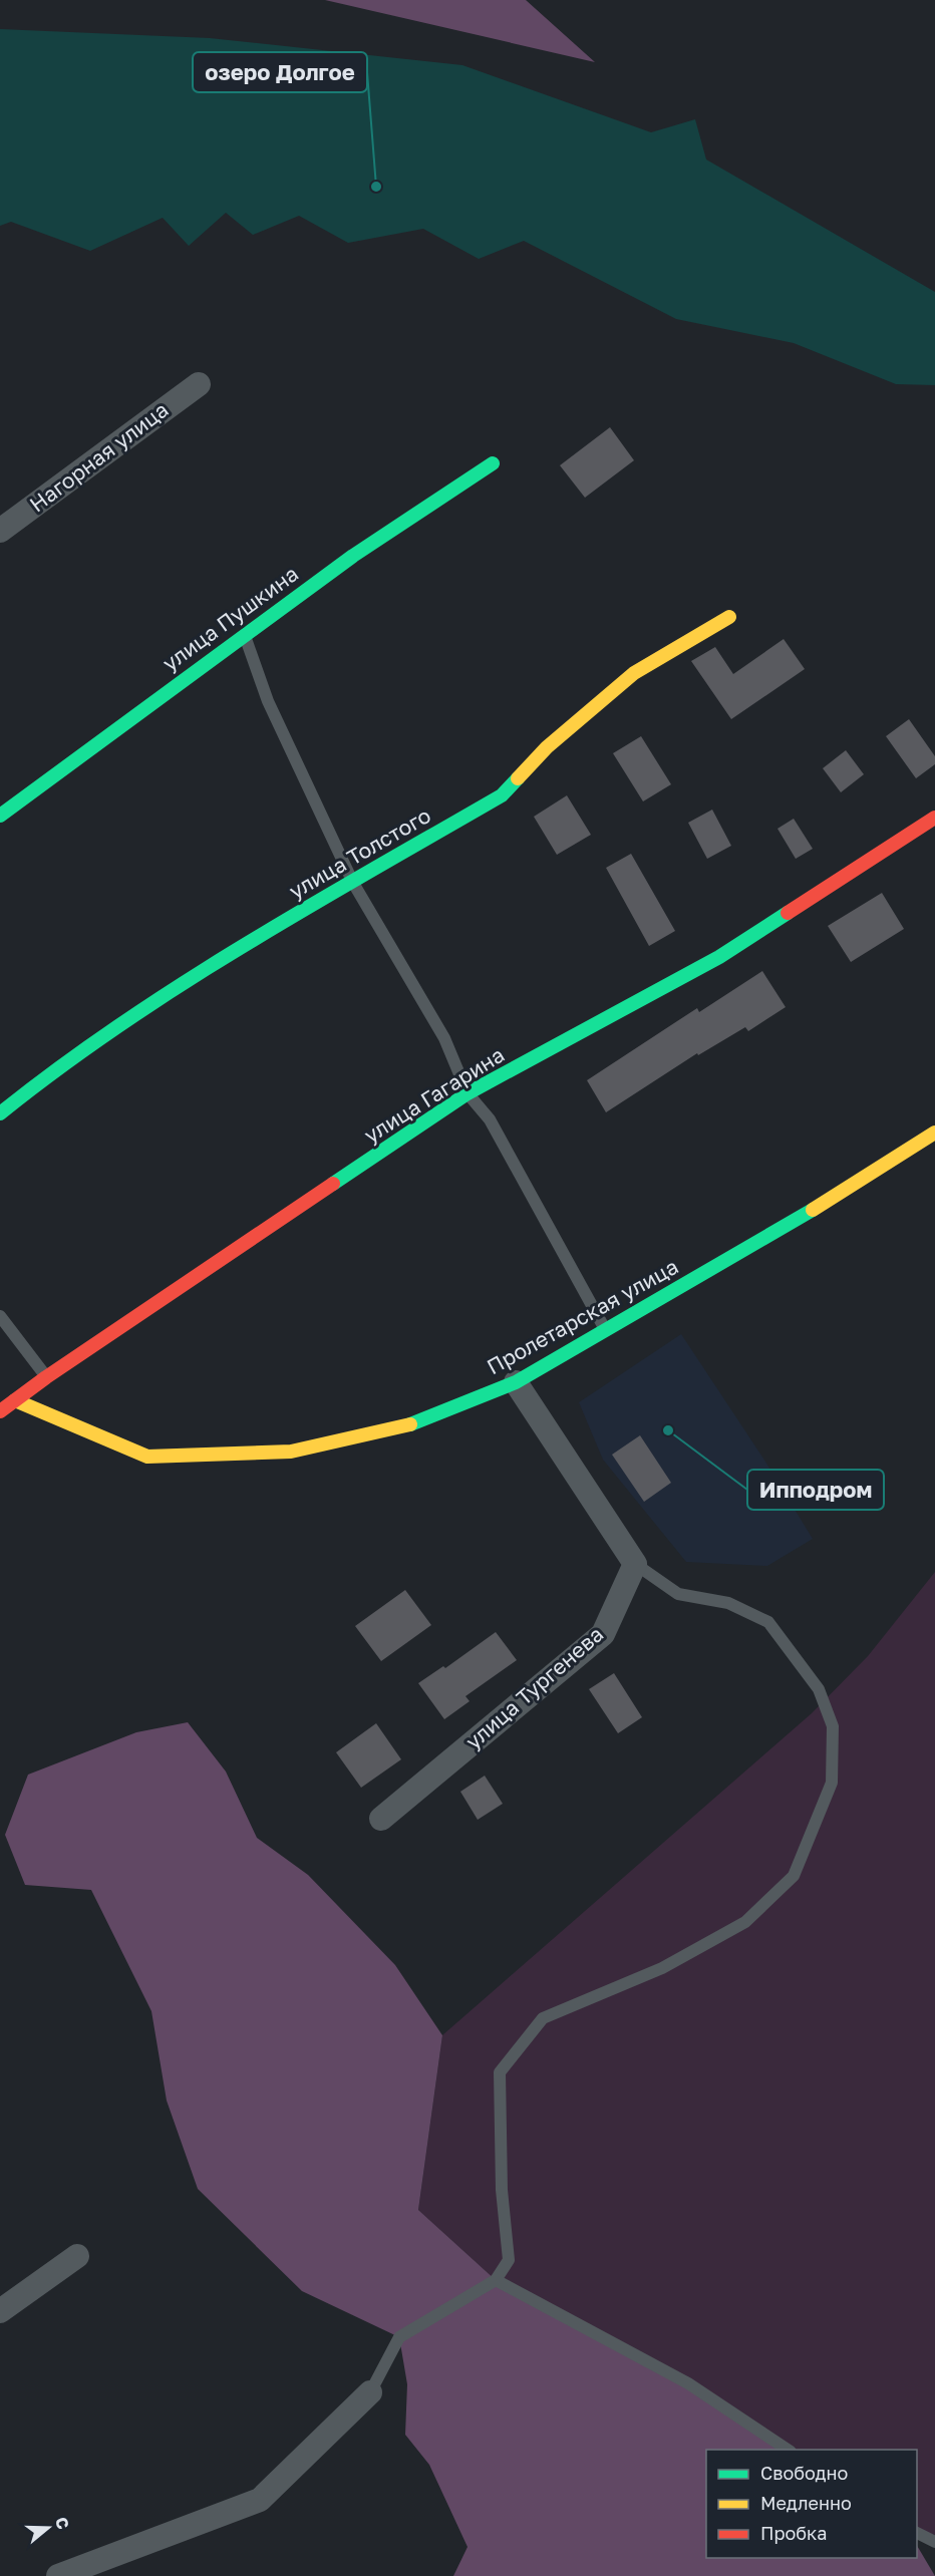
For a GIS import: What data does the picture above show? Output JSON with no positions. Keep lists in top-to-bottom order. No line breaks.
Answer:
{"streets":{"street":["Нагорная улица","улица Пушкина","улица Толстого","улица Гагарина","Пролетарская улица","улица Тургенева"]},"crossings":[["улица Гагарина","Пролетарская улица"]],"places":["озеро Долгое","Ипподром"],"legend":["Свободно","Медленно","Пробка"],"north":"right"}
